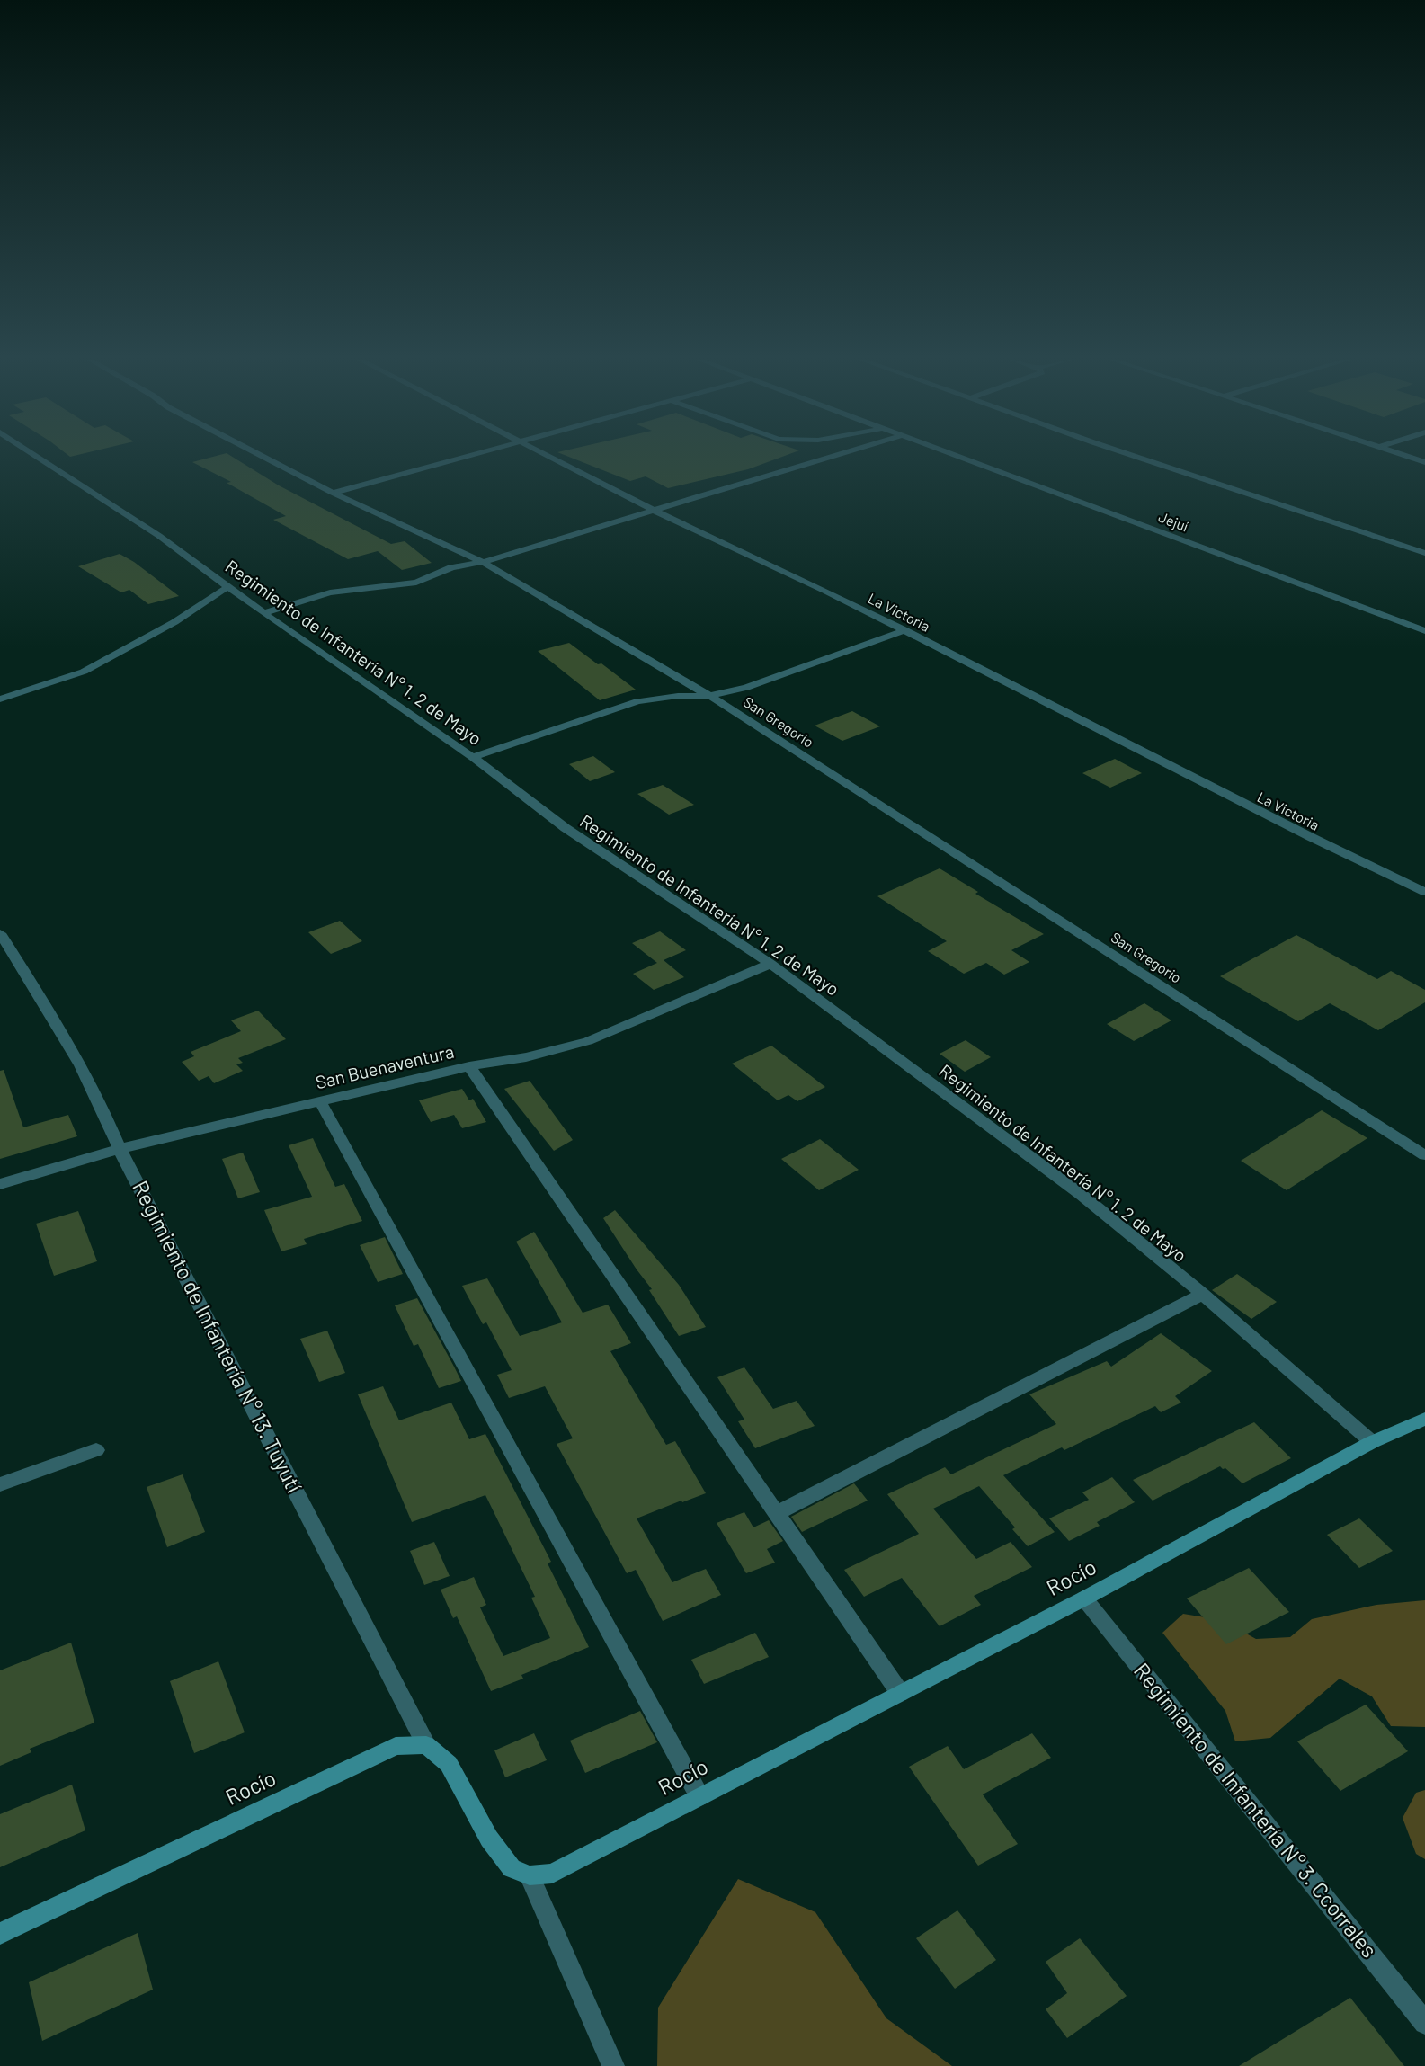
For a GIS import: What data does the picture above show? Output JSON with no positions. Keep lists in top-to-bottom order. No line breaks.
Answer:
{"streets":{"main road":["Rocío"],"street":["Jejuí","La Victoria","Regimiento de Infantería N° 1. 2 de Mayo","San Gregorio","San Buenaventura","Regimiento de Infantería N° 13. Tuyutí","Regimiento de Infantería N° 3. Ccorrales"]},"crossings":[["Regimiento de Infantería N° 1. 2 de Mayo","San Buenaventura"],["Regimiento de Infantería N° 1. 2 de Mayo","Rocío"],["San Buenaventura","Regimiento de Infantería N° 13. Tuyutí"],["Regimiento de Infantería N° 13. Tuyutí","Rocío"],["Rocío","Regimiento de Infantería N° 3. Ccorrales"]]}
